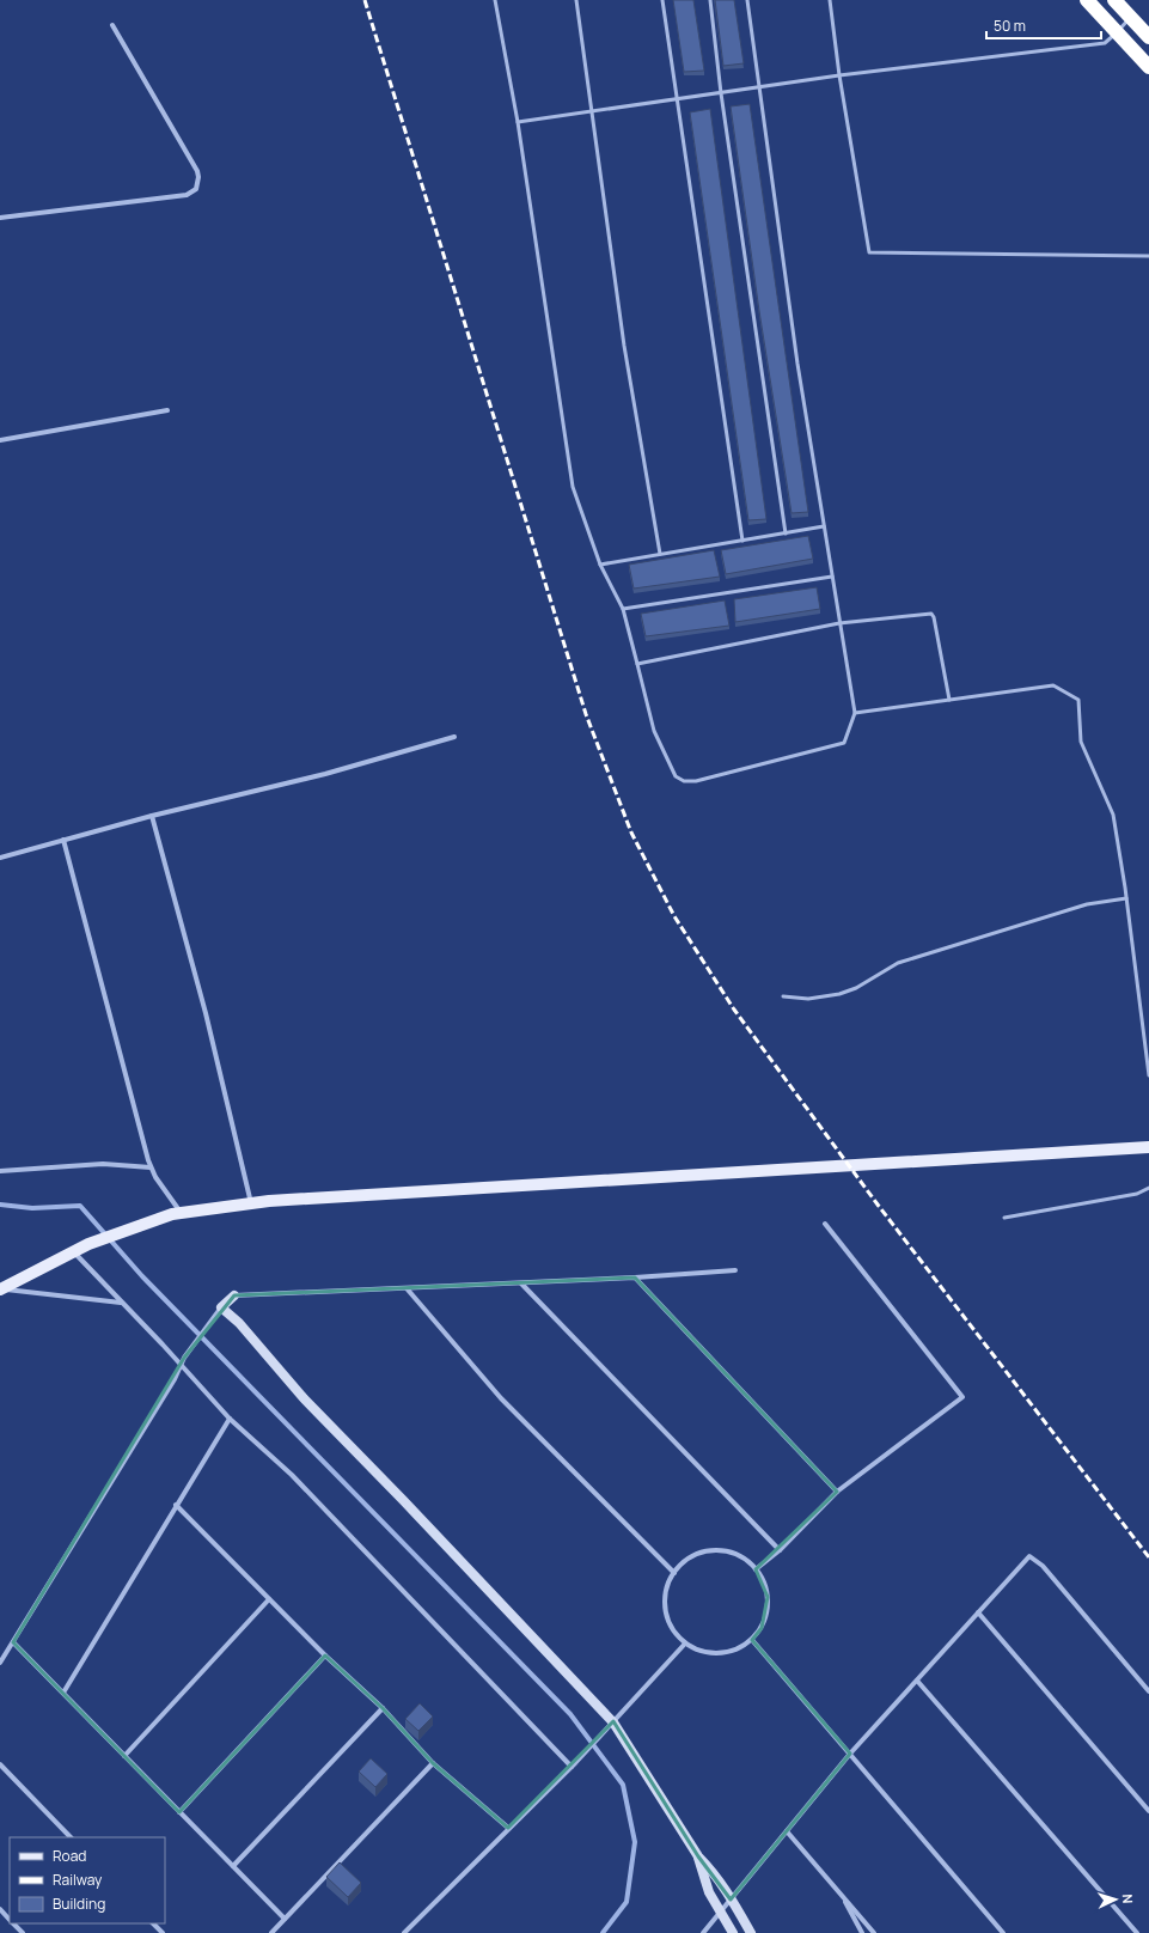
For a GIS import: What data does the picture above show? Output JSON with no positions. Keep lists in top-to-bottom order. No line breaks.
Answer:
{"legend":["Road","Railway","Building"],"scale_bar":"50 m","north":"right"}
